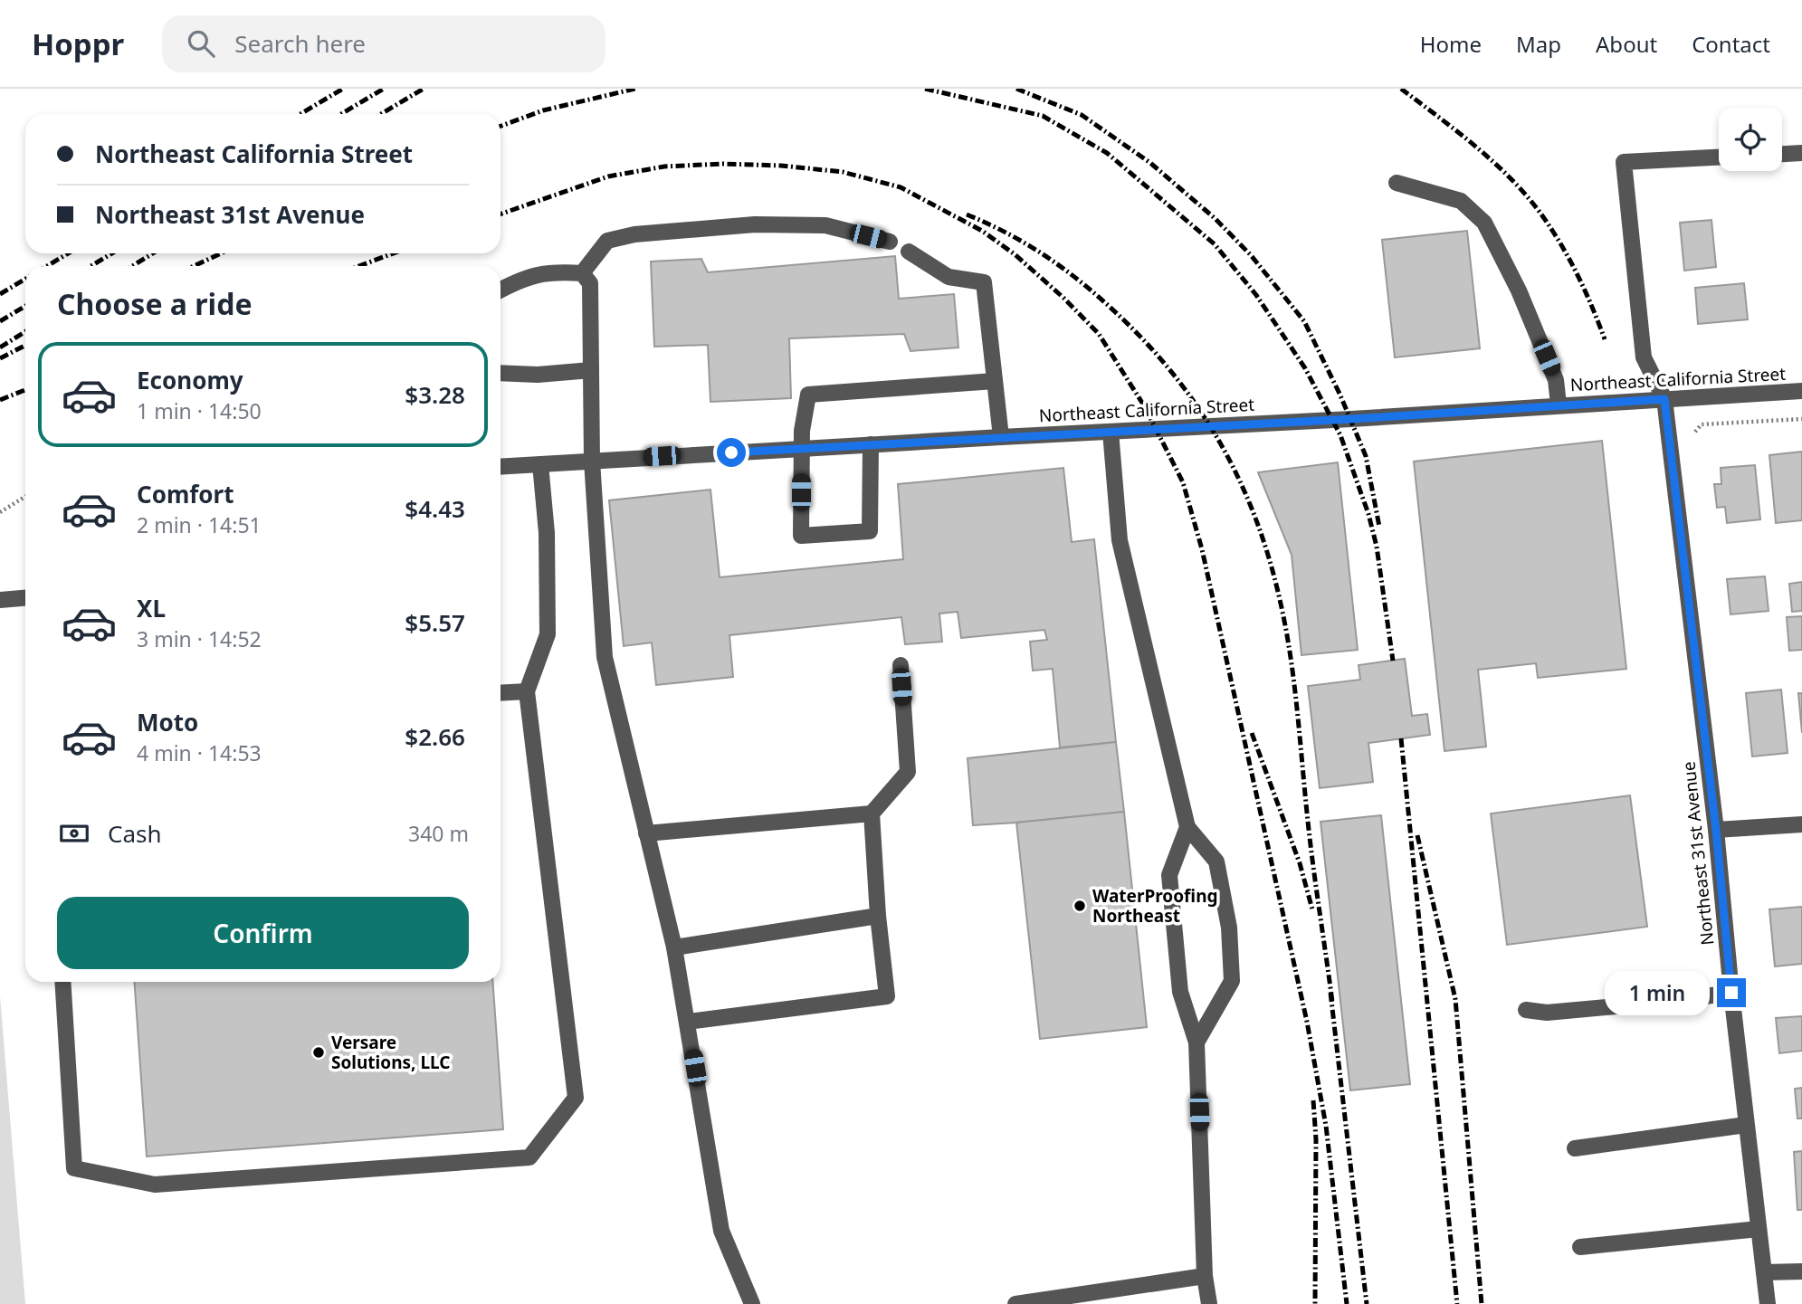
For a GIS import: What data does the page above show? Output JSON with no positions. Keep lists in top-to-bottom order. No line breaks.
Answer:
{"streets":{"street":["Northeast California Street","Northeast 31st Avenue"]},"crossings":[["Northeast California Street","Northeast 31st Avenue"]],"places":["WaterProofing Northeast","Versare Solutions, LLC"],"page":{"header":"Hoppr","search":"Search here","nav":["Home","Map","About","Contact"],"banner":["Northeast California Street","Northeast 31st Avenue"],"heading":"Choose a ride","list":[{"name":"Economy","note":"1 min · 14:50","value":"$3.28"},{"name":"Comfort","note":"2 min · 14:51","value":"$4.43"},{"name":"XL","note":"3 min · 14:52","value":"$5.57"},{"name":"Moto","note":"4 min · 14:53","value":"$2.66"}],"pay":["Cash","340 m"],"buttons":"Confirm","bubble":"1 min"}}
